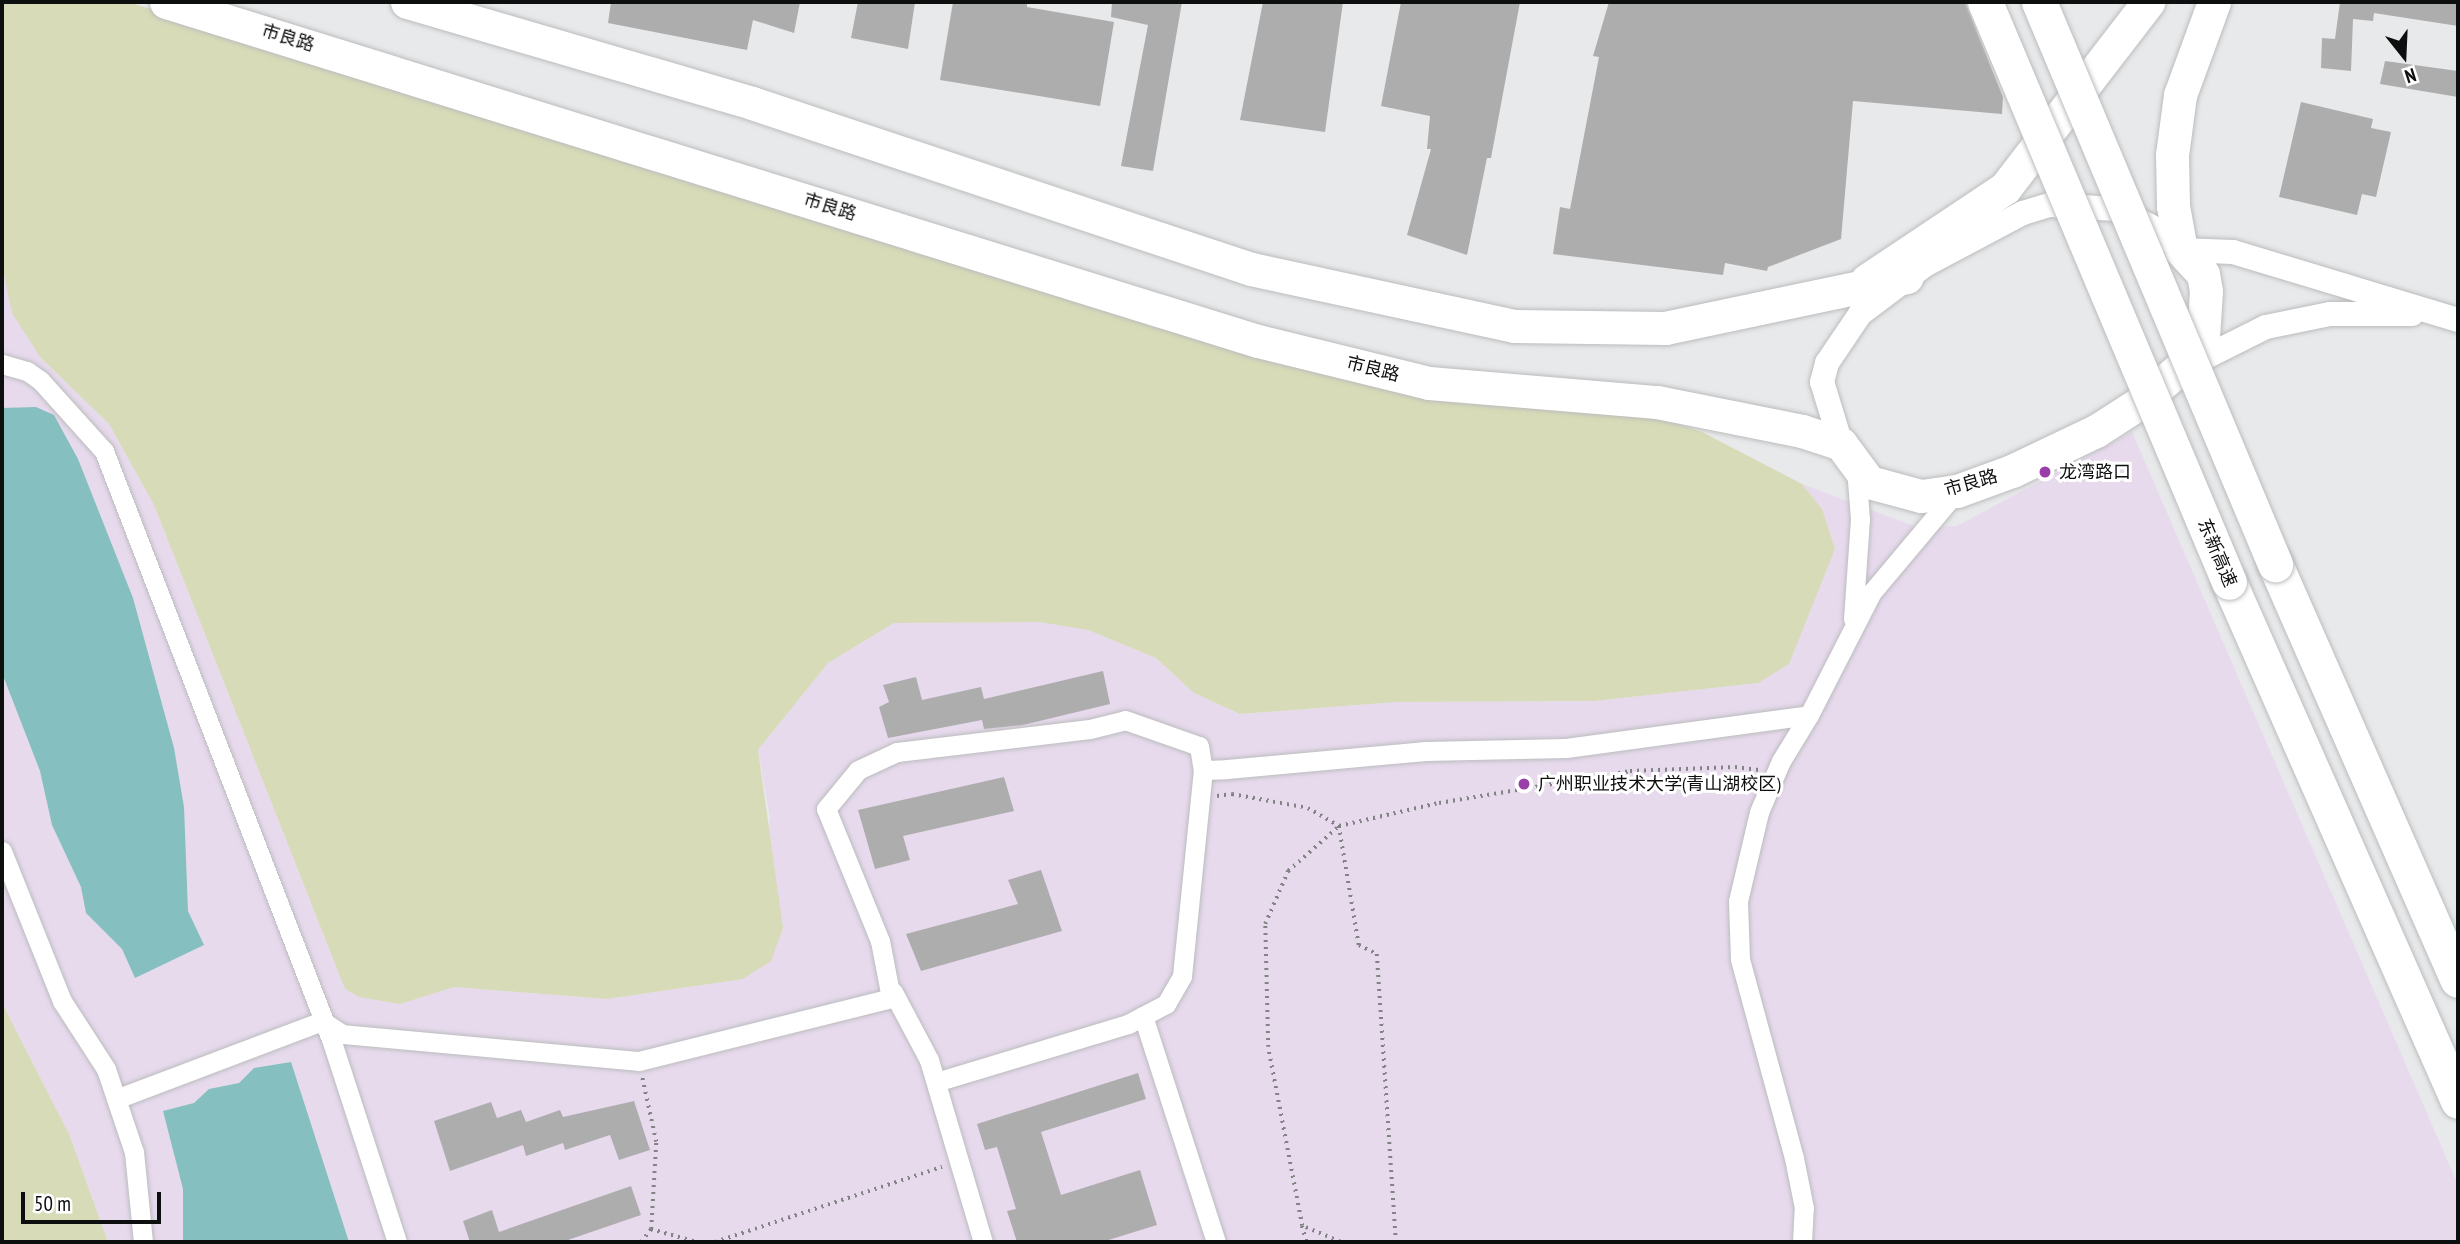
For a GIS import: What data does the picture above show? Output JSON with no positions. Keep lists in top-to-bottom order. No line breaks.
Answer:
{"streets":{"highway":["市良路","东新高速"]},"places":["龙湾路口","广州职业技术大学(青山湖校区)"],"scale_bar":"50 m","north":"bottom"}
